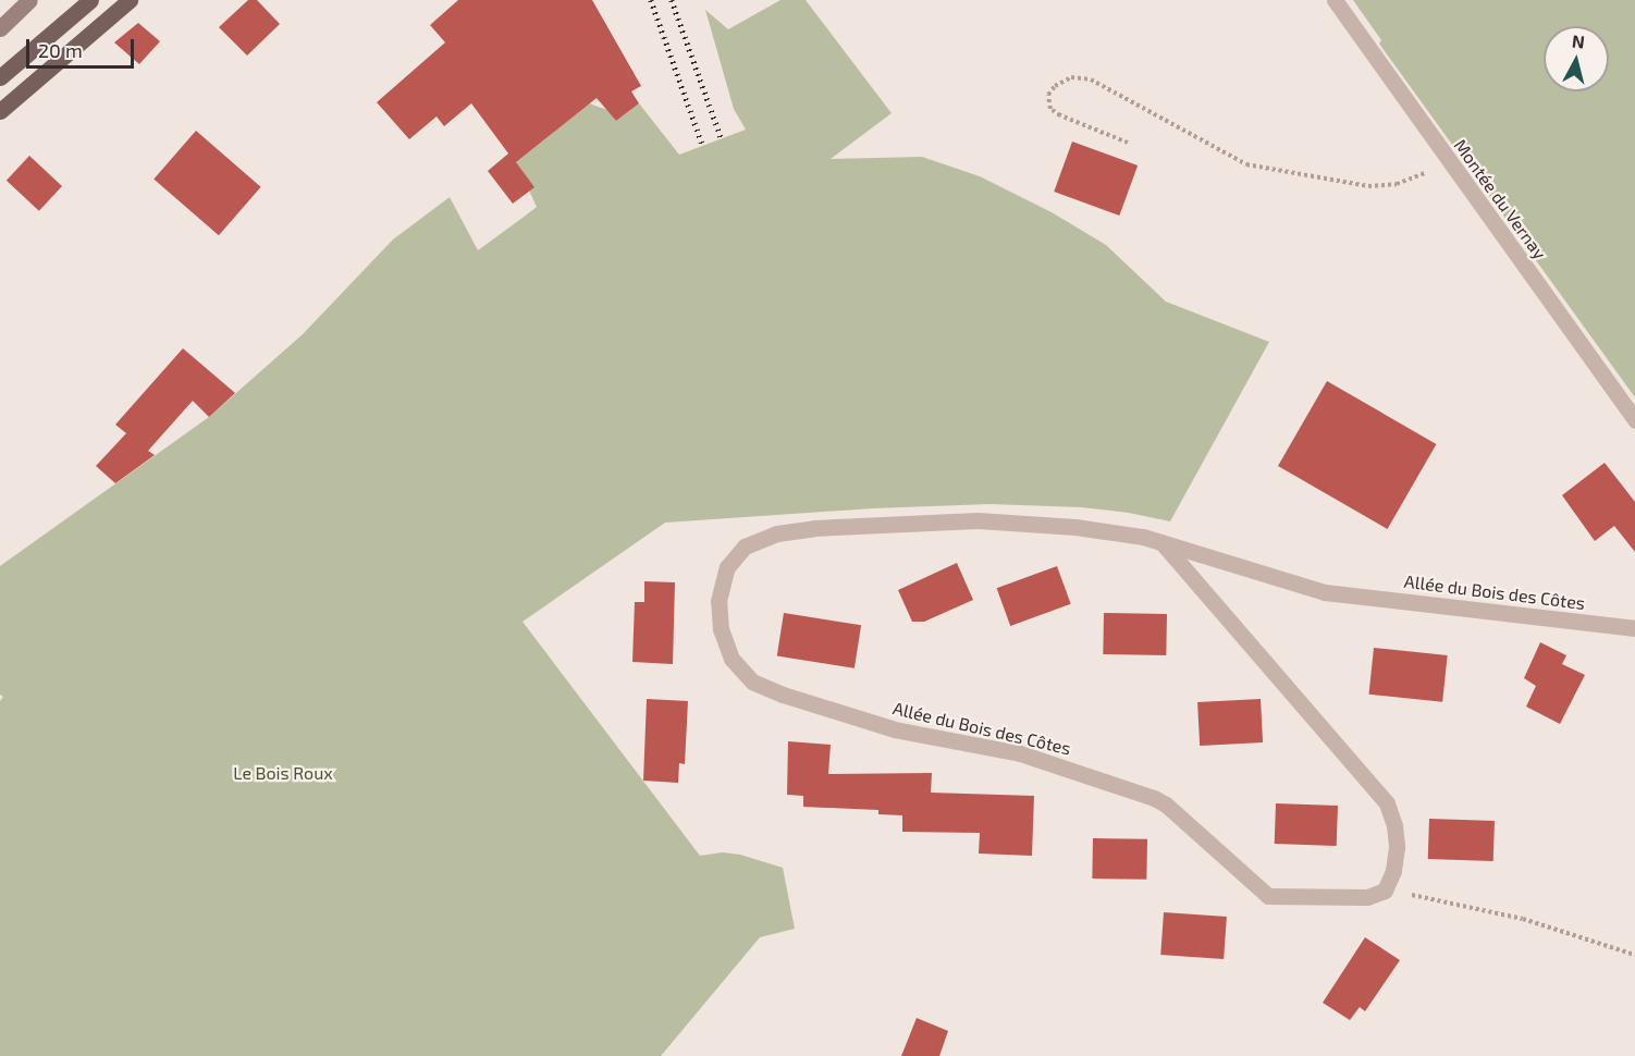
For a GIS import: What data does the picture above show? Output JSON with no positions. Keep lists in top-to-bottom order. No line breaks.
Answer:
{"streets":{"street":["Montée du Vernay","Allée du Bois des Côtes"]},"parks":["Le Bois Roux"],"scale_bar":"20 m","north":"top"}
